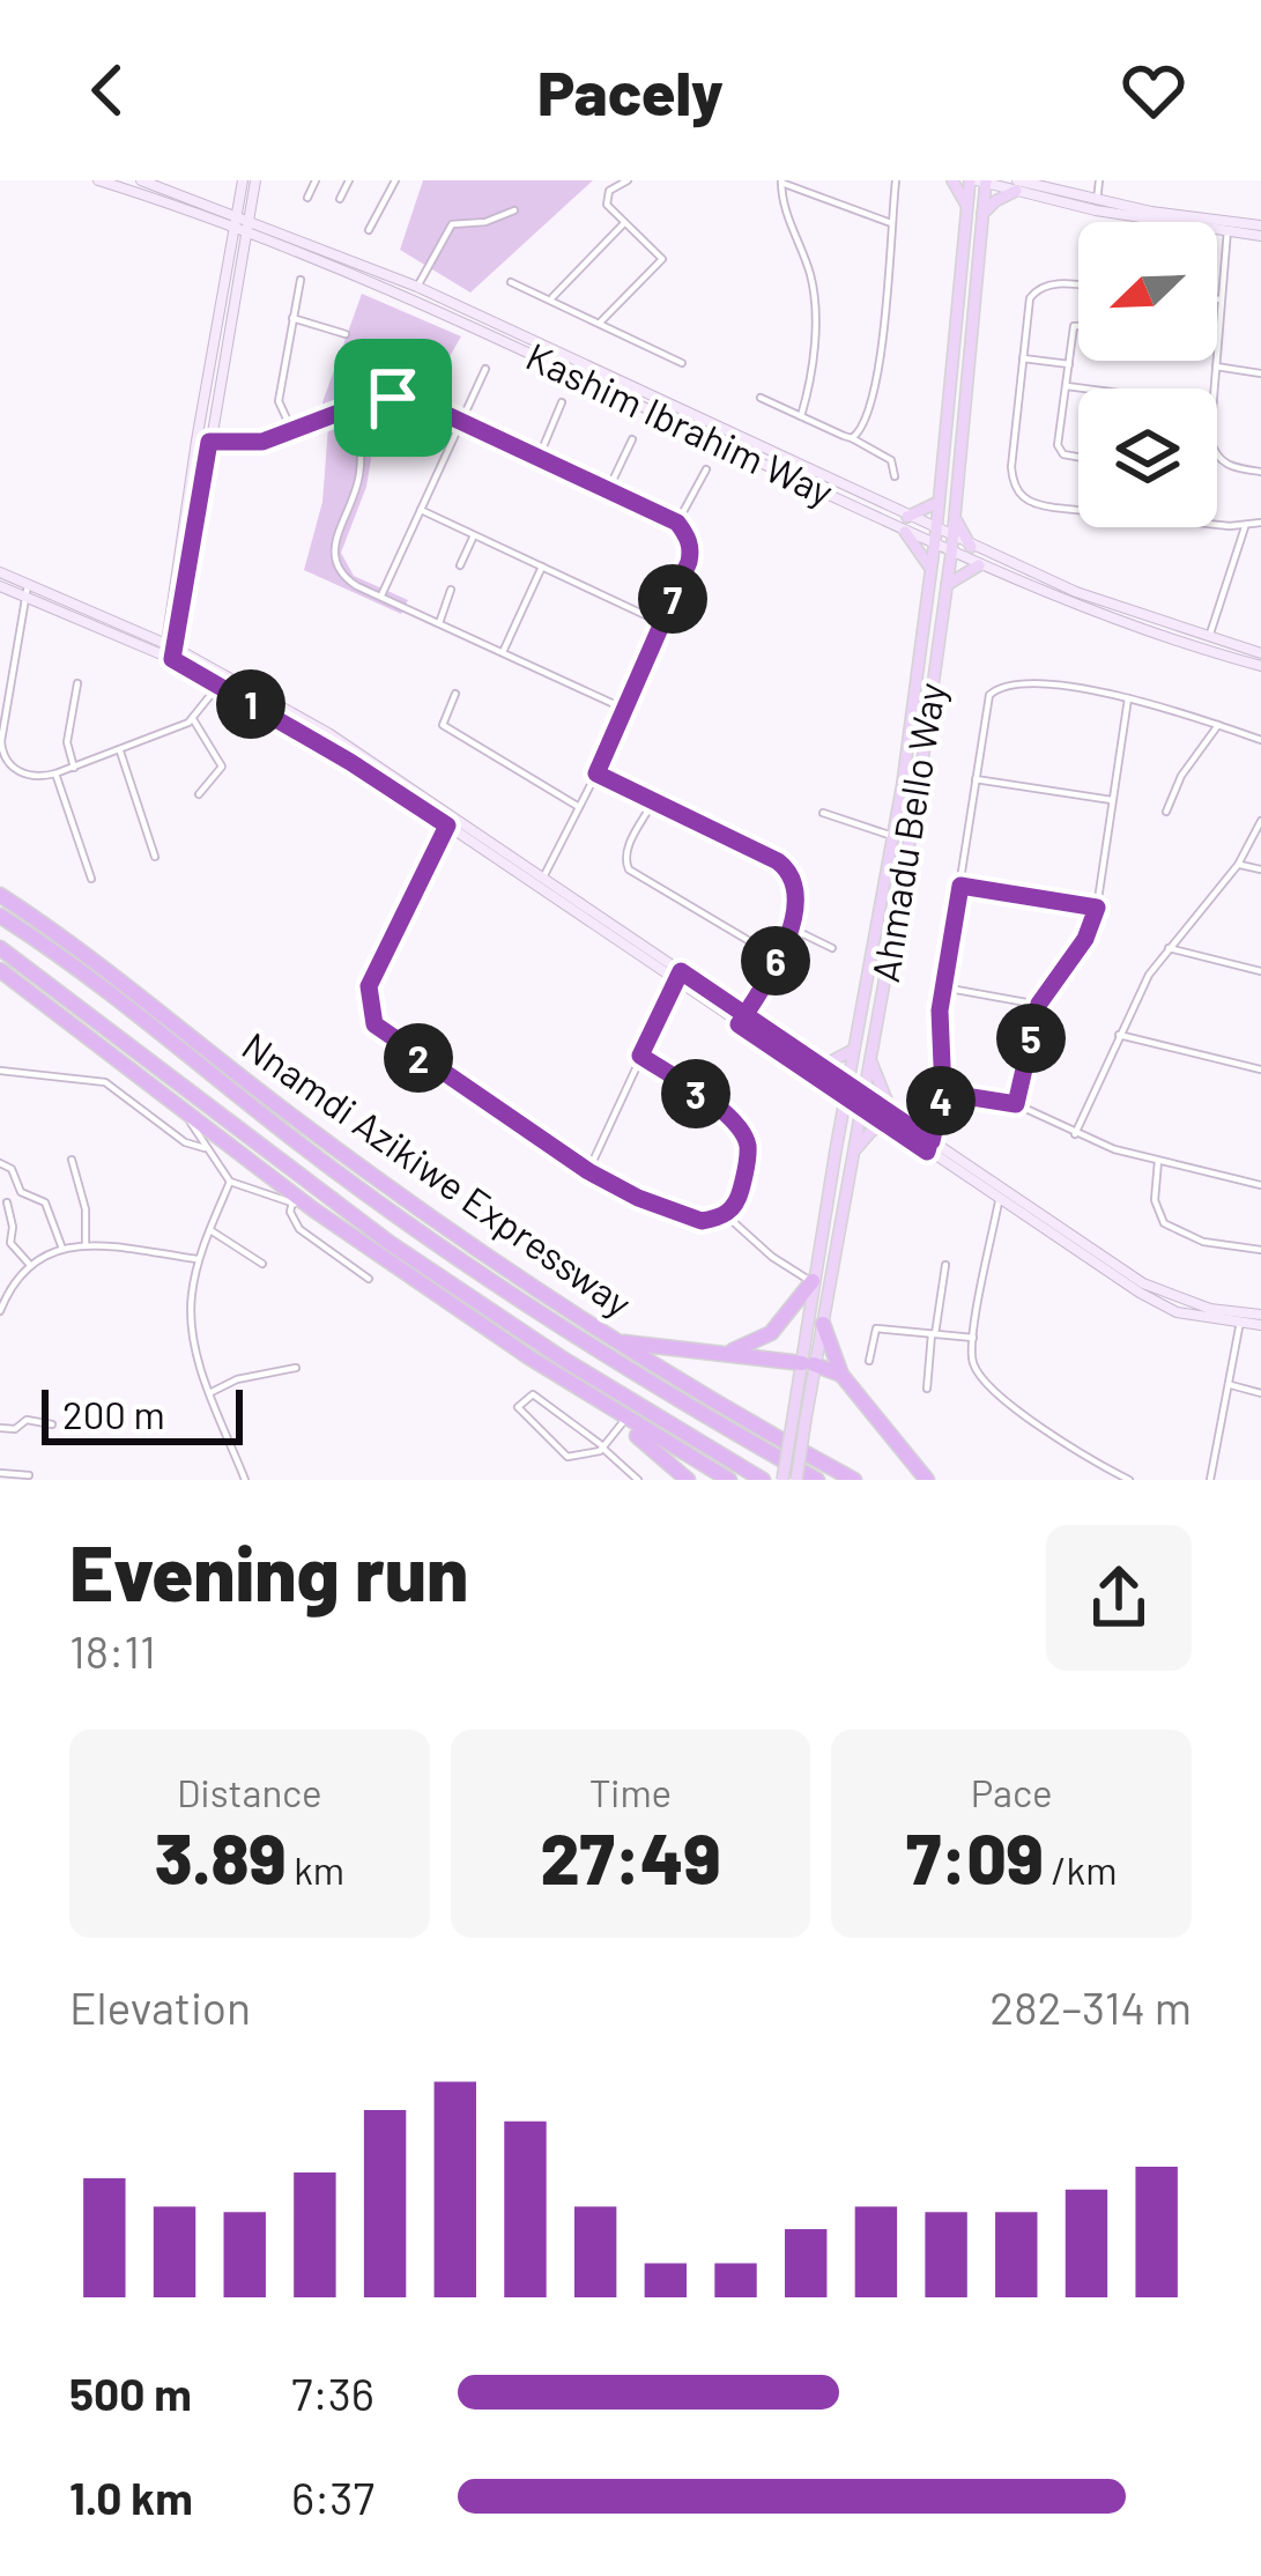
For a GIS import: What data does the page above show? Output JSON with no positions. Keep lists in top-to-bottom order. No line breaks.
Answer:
{"streets":{"highway":["Nnamdi Azikiwe Expressway"],"main road":["Kashim Ibrahim Way","Ahmadu Bello Way"]},"crossings":[["Kashim Ibrahim Way","Ahmadu Bello Way"]],"scale_bar":"200 m","north":"bottom left","page":{"header":"Pacely","pins":["7","1","6","5","2","3","4"],"scale":"200 m","heading":["Evening run","18:11"],"stats":[["Distance","3.89 km"],["Time","27:49"],["Pace","7:09 /km"]],"chart":["Elevation","282–314 m"],"list":[{"name":"500 m","note":"7:36"},{"name":"1.0 km","note":"6:37"}]}}
